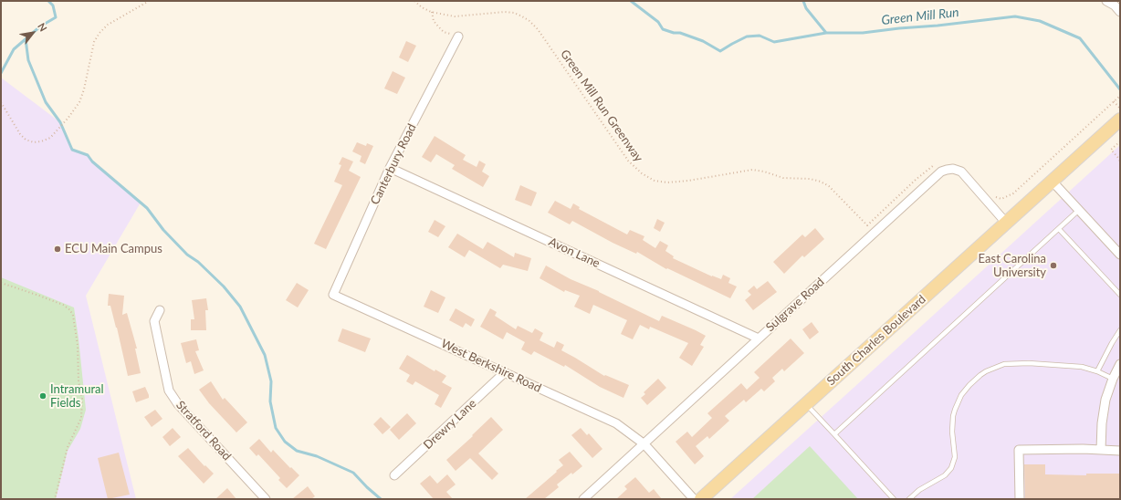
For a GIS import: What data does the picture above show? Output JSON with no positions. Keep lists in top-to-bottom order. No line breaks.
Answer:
{"streets":{"main road":["South Charles Boulevard"],"street":["Canterbury Road","Avon Lane","Sulgrave Road","West Berkshire Road","Drewry Lane","Stratford Road"],"path":["Green Mill Run Greenway"]},"crossings":[["Canterbury Road","Avon Lane"],["Canterbury Road","West Berkshire Road"],["Avon Lane","Sulgrave Road"],["Sulgrave Road","South Charles Boulevard"],["Sulgrave Road","West Berkshire Road"],["West Berkshire Road","Drewry Lane"]],"water":["Green Mill Run"],"places":["ECU Main Campus","East Carolina University","Intramural Fields"],"north":"top right"}
